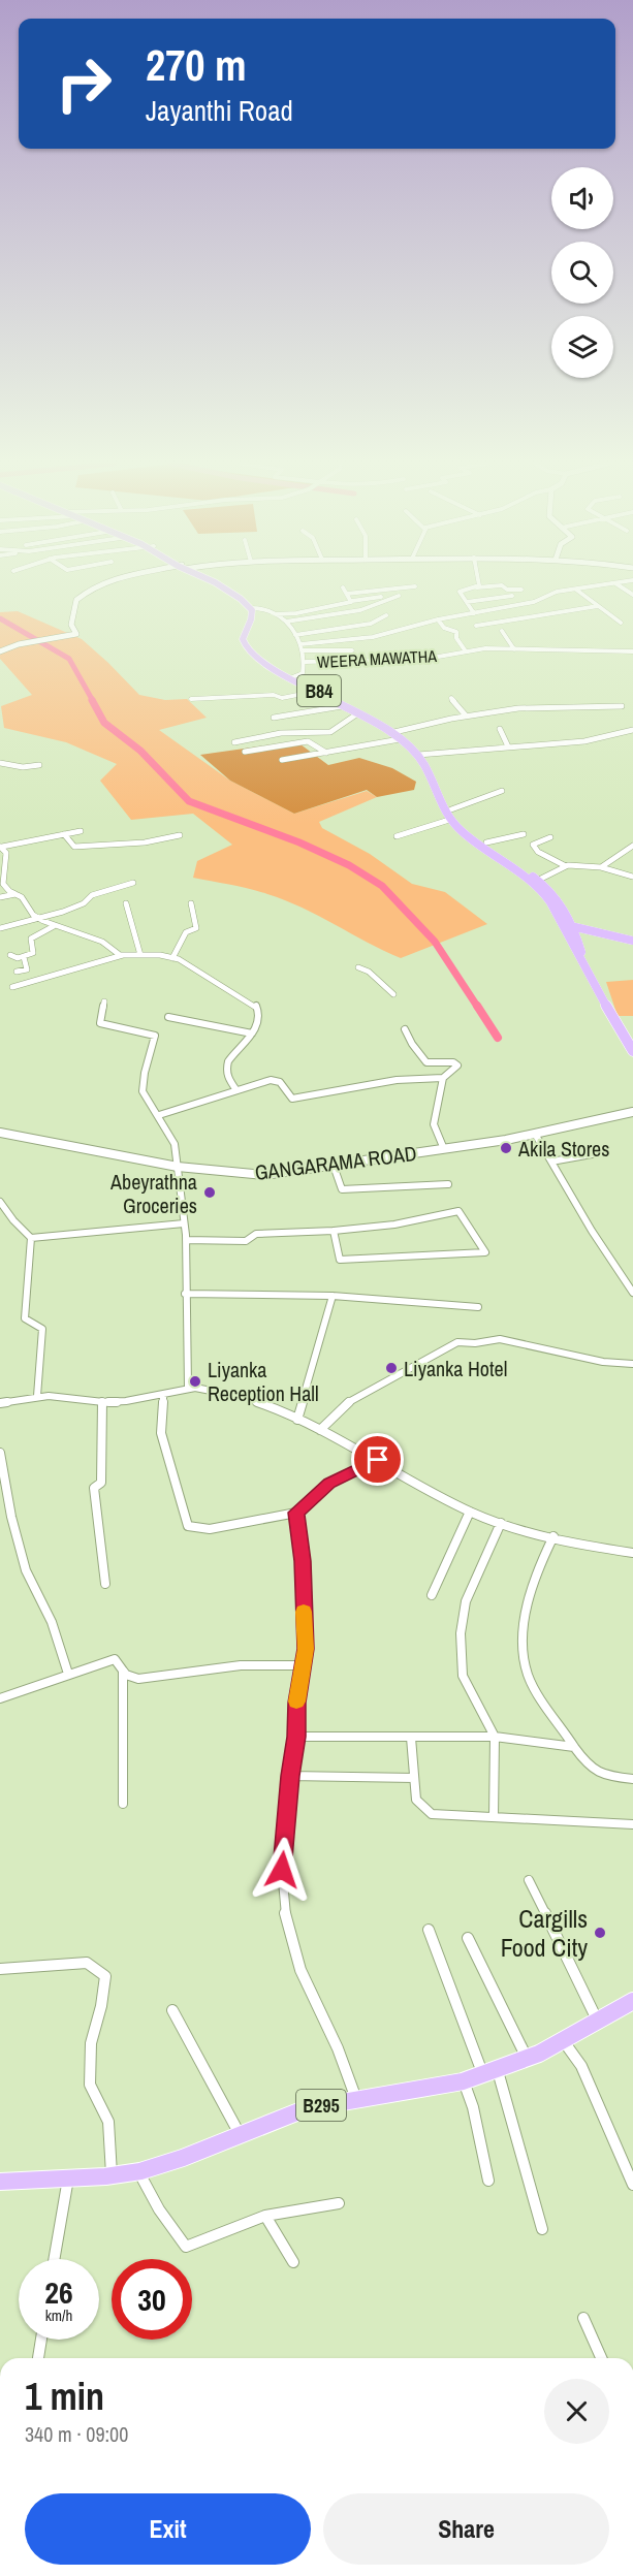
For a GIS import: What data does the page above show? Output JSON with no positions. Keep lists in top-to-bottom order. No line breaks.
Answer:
{"streets":{"main road":["B84","B295"],"street":["WEERA MAWATHA","GANGARAMA ROAD"]},"places":["Akila Stores","Abeyrathna Groceries","Liyanka Hotel","Liyanka Reception Hall","Cargills Food City"],"page":{"turn":["270 m","Jayanthi Road"],"speed":"26 km/h","limit":"30","heading":["1 min","340 m · 09:00"],"buttons":["Exit","Share"]}}
